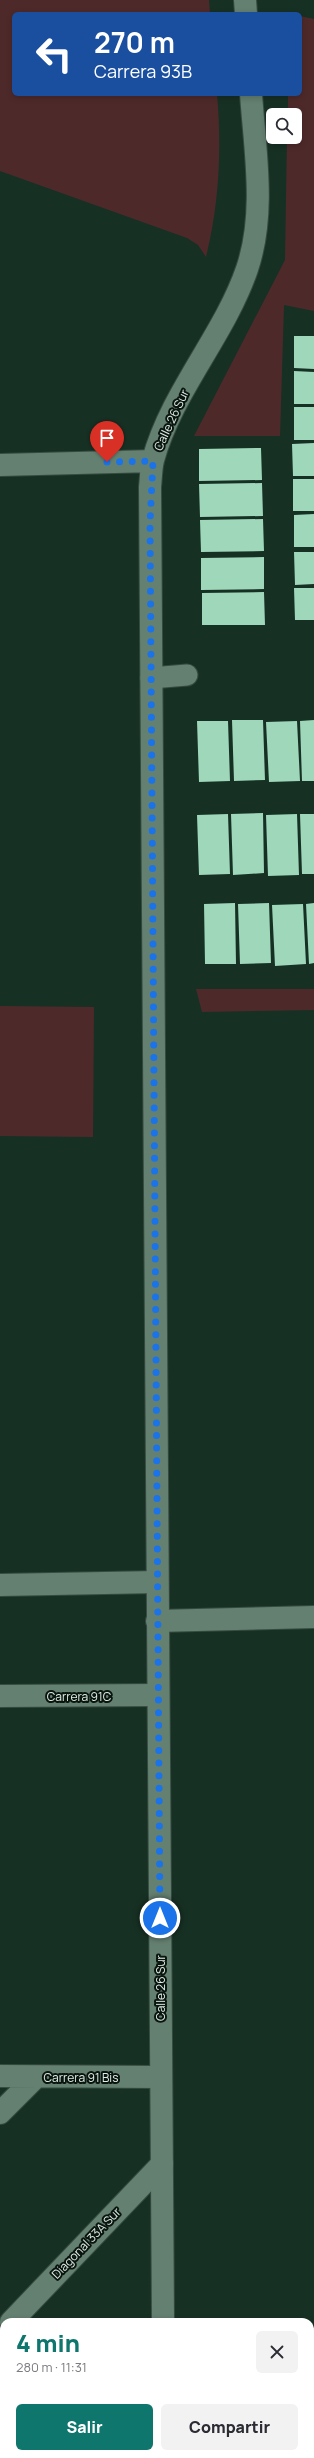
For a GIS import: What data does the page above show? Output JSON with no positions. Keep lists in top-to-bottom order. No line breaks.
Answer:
{"streets":{"street":["Calle 26 Sur","Carrera 91C","Carrera 91 Bis","Diagonal 33A Sur"]},"crossings":[["Calle 26 Sur","Carrera 91C"],["Calle 26 Sur","Carrera 91 Bis"],["Calle 26 Sur","Diagonal 33A Sur"]],"page":{"turn":["270 m","Carrera 93B"],"heading":["4 min","280 m · 11:31"],"buttons":["Salir","Compartir"]}}
